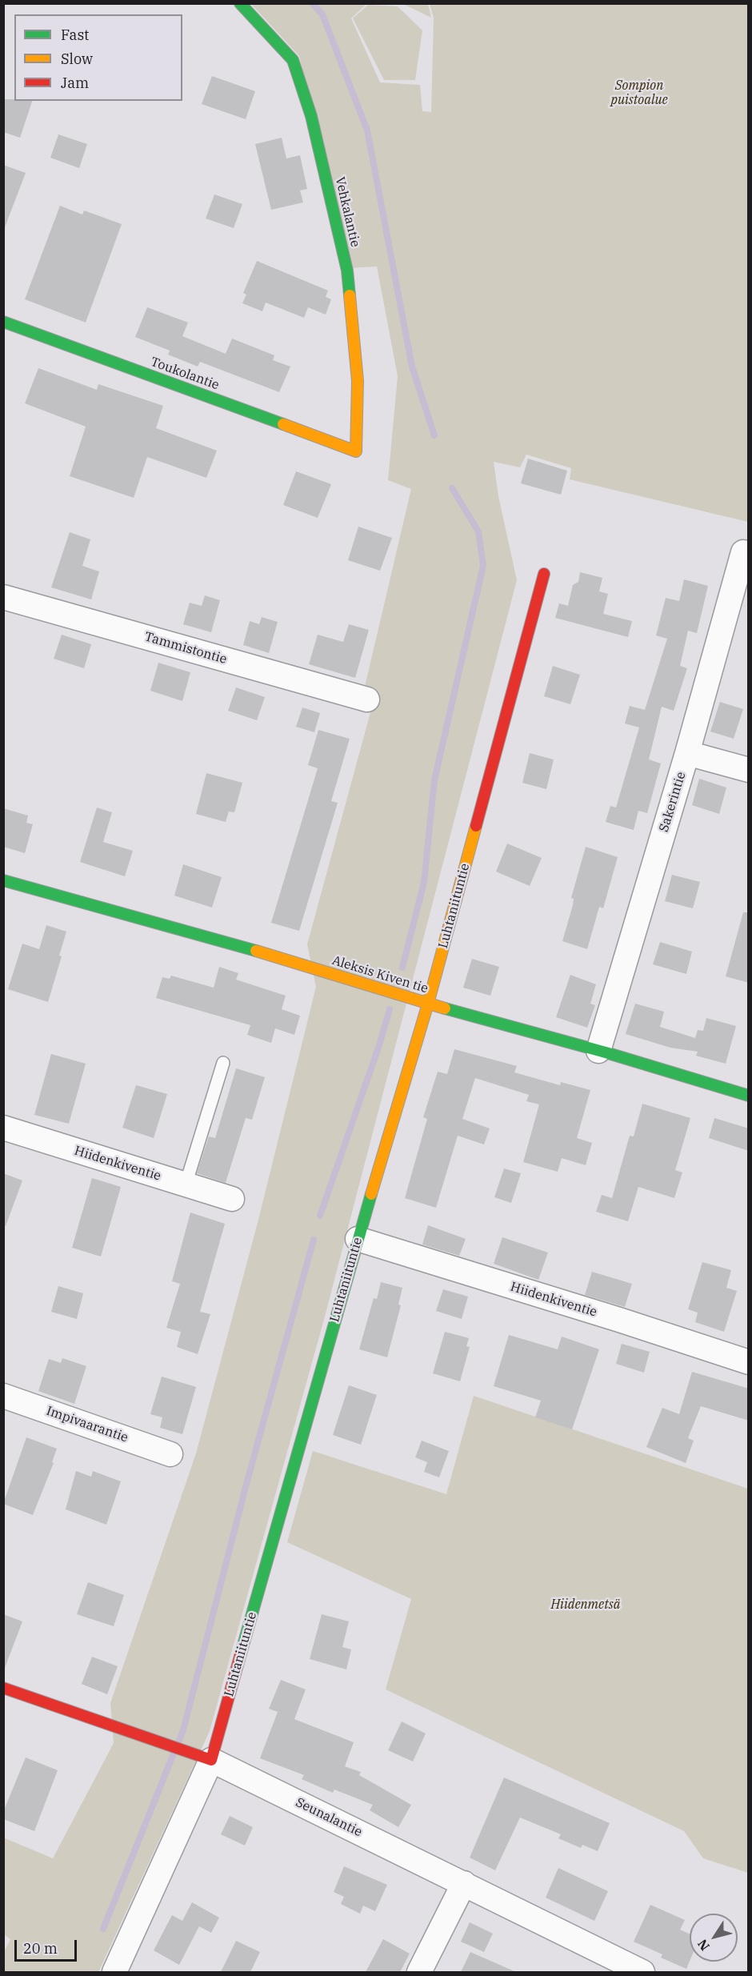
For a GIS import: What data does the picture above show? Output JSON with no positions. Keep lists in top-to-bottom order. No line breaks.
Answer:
{"streets":{"street":["Vehkalantie","Toukolantie","Tammistontie","Sakerintie","Luhtaniituntie","Aleksis Kiven tie","Hiidenkiventie","Impivaarantie","Seunalantie"]},"crossings":[["Vehkalantie","Toukolantie"],["Sakerintie","Aleksis Kiven tie"],["Luhtaniituntie","Aleksis Kiven tie"],["Luhtaniituntie","Hiidenkiventie"],["Luhtaniituntie","Seunalantie"]],"parks":["Sompion puistoalue","Hiidenmetsä"],"legend":["Fast","Slow","Jam"],"scale_bar":"20 m","north":"bottom left"}
